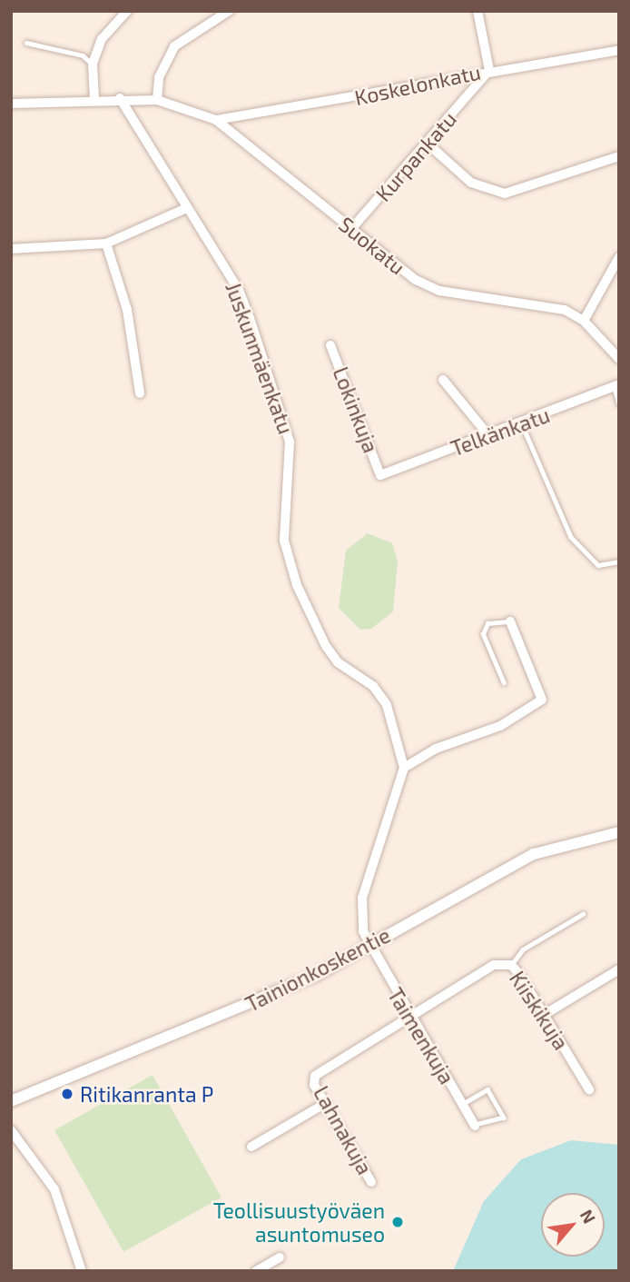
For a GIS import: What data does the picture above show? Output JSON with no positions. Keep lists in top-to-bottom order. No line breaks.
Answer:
{"streets":{"street":["Koskelonkatu","Kurpankatu","Suokatu","Juskunmäenkatu","Lokinkuja","Telkänkatu","Tainionkoskentie","Kiiskikuja","Taimenkuja","Lahnakuja"]},"crossings":[["Koskelonkatu","Kurpankatu"],["Koskelonkatu","Suokatu"],["Kurpankatu","Suokatu"],["Suokatu","Juskunmäenkatu"],["Lokinkuja","Telkänkatu"],["Tainionkoskentie","Taimenkuja"],["Kiiskikuja","Taimenkuja"],["Kiiskikuja","Lahnakuja"],["Taimenkuja","Lahnakuja"]],"places":["Ritikanranta P","Teollisuustyöväen asuntomuseo"],"north":"top right"}
